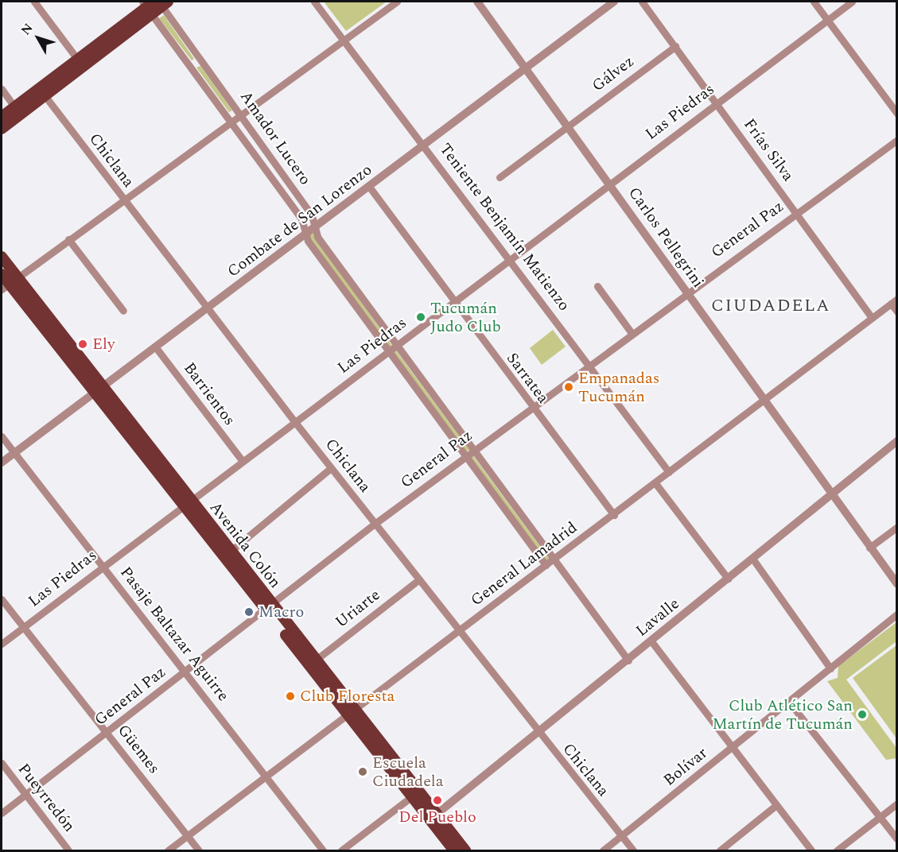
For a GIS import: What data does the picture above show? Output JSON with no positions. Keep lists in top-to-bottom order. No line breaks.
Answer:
{"streets":{"main road":["Avenida Colón"],"street":["Gálvez","Las Piedras","Amador Lucero","Frías Silva","Chiclana","Combate de San Lorenzo","Teniente Benjamín Matienzo","General Paz","Carlos Pellegrini","Sarratea","Barrientos","General Lamadrid","Uriarte","Lavalle","Pasaje Baltazar Aguirre","Güemes","Bolívar","Pueyrredón"]},"crossings":[["Gálvez","Frías Silva"],["Gálvez","Carlos Pellegrini"],["Las Piedras","Amador Lucero"],["Las Piedras","Frías Silva"],["Las Piedras","Chiclana"],["Las Piedras","Teniente Benjamín Matienzo"],["Las Piedras","Carlos Pellegrini"],["Las Piedras","Sarratea"],["Las Piedras","Barrientos"],["Las Piedras","Avenida Colón"],["Las Piedras","Pasaje Baltazar Aguirre"],["Las Piedras","Güemes"],["Amador Lucero","Combate de San Lorenzo"],["Amador Lucero","General Paz"],["Amador Lucero","General Lamadrid"],["Amador Lucero","Lavalle"],["Frías Silva","General Paz"],["Frías Silva","General Lamadrid"],["Chiclana","Combate de San Lorenzo"],["Chiclana","General Paz"],["Chiclana","General Lamadrid"],["Chiclana","Uriarte"],["Chiclana","Lavalle"],["Chiclana","Bolívar"],["Combate de San Lorenzo","Teniente Benjamín Matienzo"],["Combate de San Lorenzo","Carlos Pellegrini"],["Combate de San Lorenzo","Sarratea"],["Combate de San Lorenzo","Barrientos"],["Combate de San Lorenzo","Avenida Colón"],["Combate de San Lorenzo","Pasaje Baltazar Aguirre"],["Teniente Benjamín Matienzo","General Paz"],["Teniente Benjamín Matienzo","General Lamadrid"],["General Paz","Carlos Pellegrini"],["General Paz","Sarratea"],["General Paz","Avenida Colón"],["General Paz","Pasaje Baltazar Aguirre"],["General Paz","Güemes"],["General Paz","Pueyrredón"],["Carlos Pellegrini","General Lamadrid"],["Carlos Pellegrini","Lavalle"],["Sarratea","General Lamadrid"],["Avenida Colón","General Lamadrid"],["Avenida Colón","Uriarte"],["Avenida Colón","Lavalle"],["General Lamadrid","Pasaje Baltazar Aguirre"],["General Lamadrid","Güemes"]],"districts":["CIUDADELA"],"places":["Tucumán Judo Club","Ely","Empanadas Tucumán","Macro","Club Floresta","Club Atlético San Martín de Tucumán","Escuela Ciudadela","Del Pueblo"],"north":"top left"}
